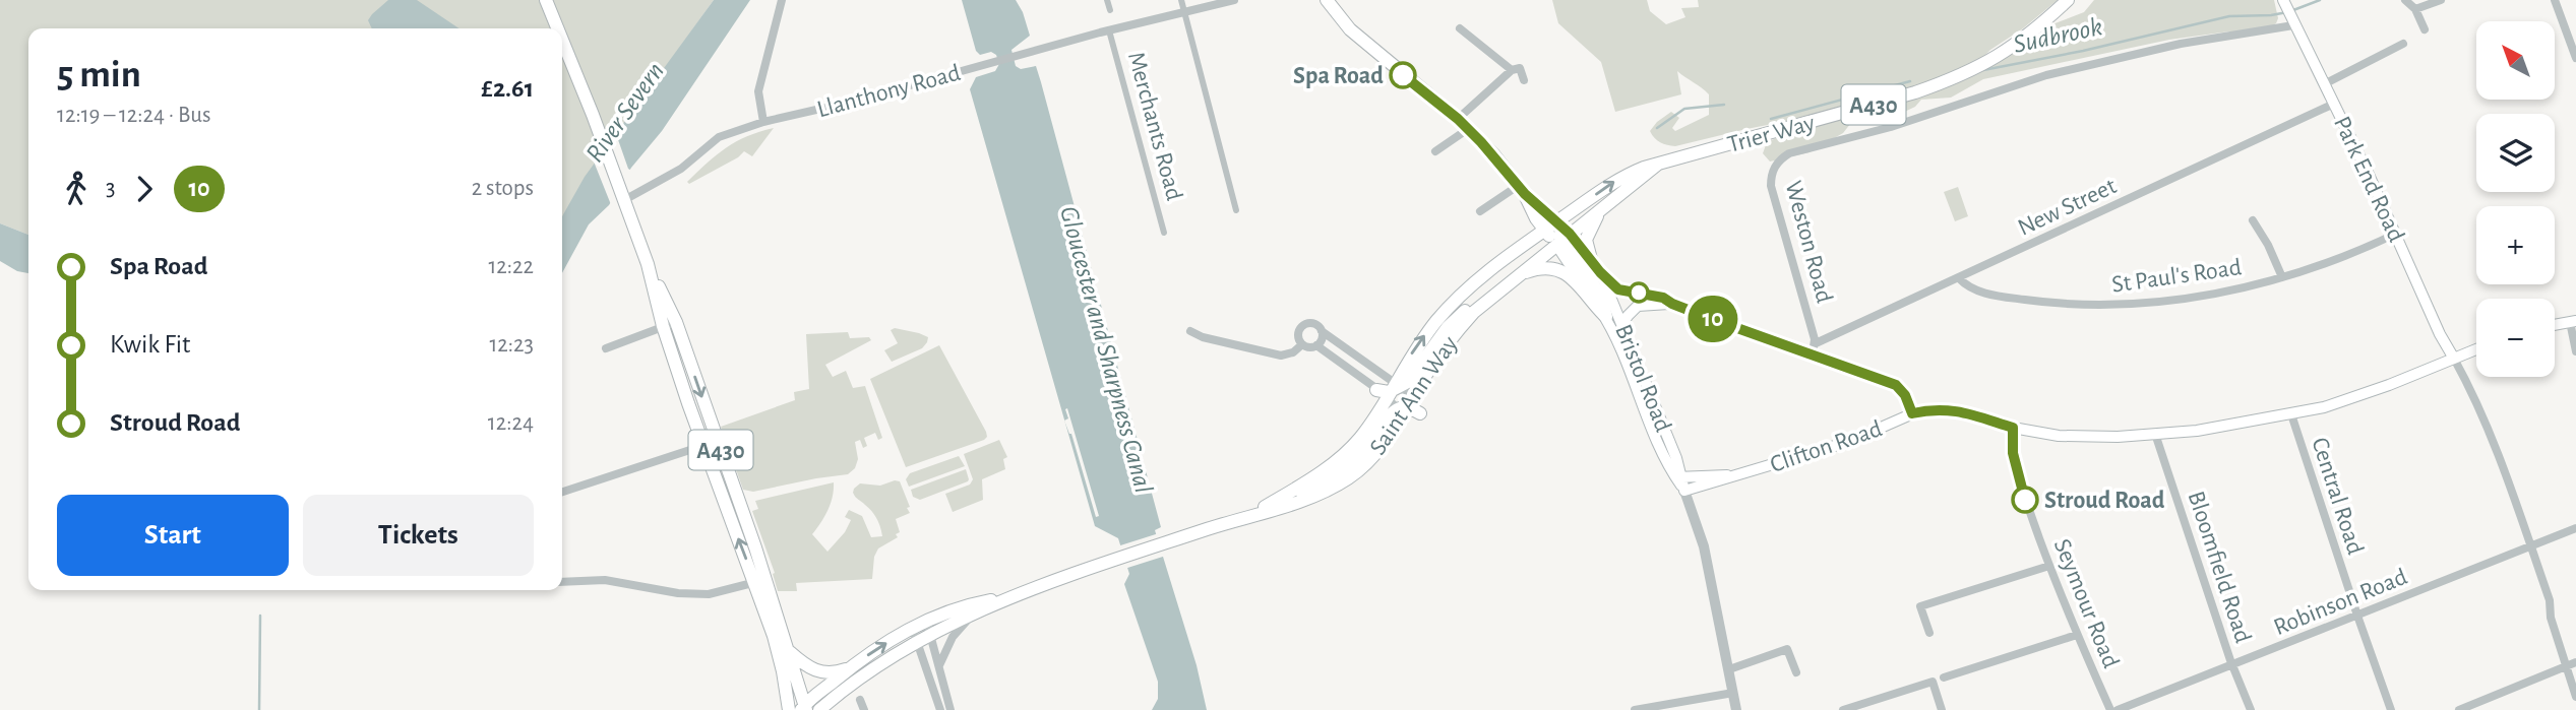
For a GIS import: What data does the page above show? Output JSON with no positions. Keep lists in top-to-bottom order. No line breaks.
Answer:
{"streets":{"main road":["A430","Trier Way","Park End Road","Bristol Road","Saint Ann Way","Clifton Road"],"street":["Llanthony Road","Merchants Road","New Street","Weston Road","St Paul's Road","Central Road","Bloomfield Road","Robinson Road","Seymour Road"]},"crossings":[["Llanthony Road","A430"],["Llanthony Road","Merchants Road"],["A430","Saint Ann Way"],["Trier Way","Bristol Road"],["Trier Way","Saint Ann Way"],["Park End Road","New Street"],["Park End Road","Weston Road"],["Park End Road","St Paul's Road"],["New Street","Weston Road"],["New Street","St Paul's Road"],["Bristol Road","Saint Ann Way"],["Bristol Road","Clifton Road"],["Central Road","Robinson Road"],["Bloomfield Road","Robinson Road"]],"water":["Sudbrook","River Severn","Gloucester and Sharpness Canal"],"places":["Spa Road","Stroud Road"],"lines":["bus line 10"],"north":"top left","page":{"on_map":"10","map_buttons":["+","−"],"heading":["5 min","12:19 – 12:24 · Bus","£2.61"],"legs":["3","10","2 stops"],"list":[{"name":"Spa Road","value":"12:22"},{"name":"Kwik Fit","value":"12:23"},{"name":"Stroud Road","value":"12:24"}],"buttons":["Start","Tickets"]}}
